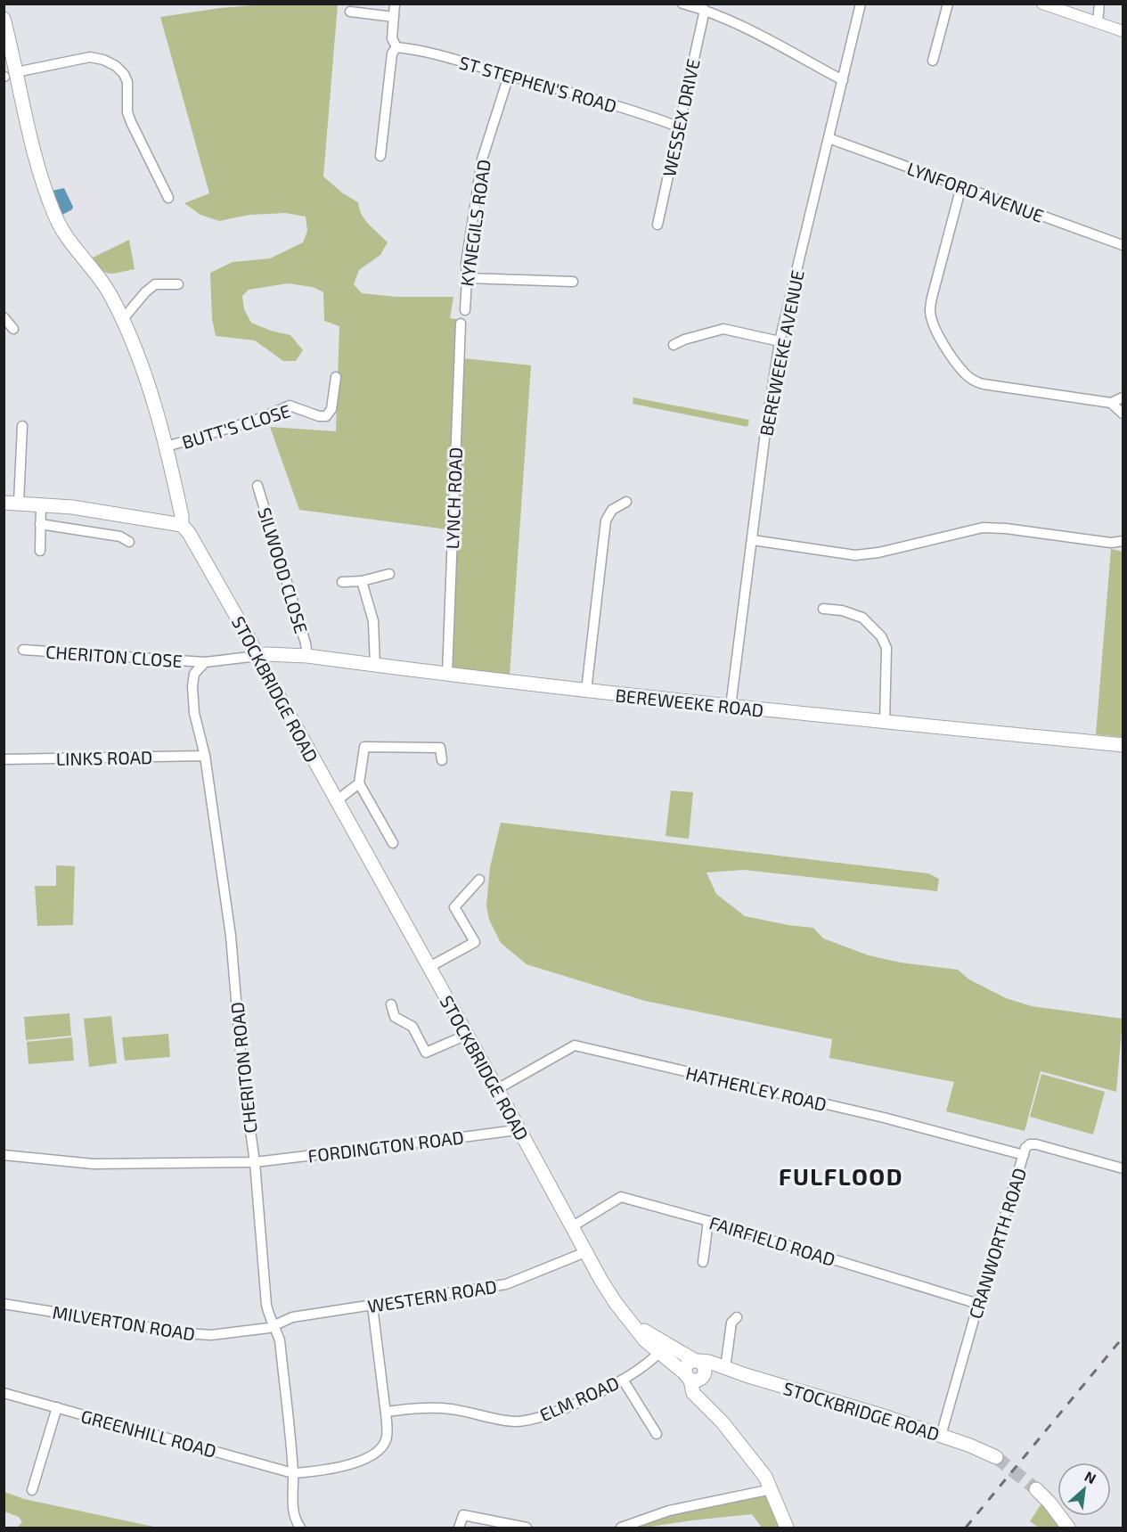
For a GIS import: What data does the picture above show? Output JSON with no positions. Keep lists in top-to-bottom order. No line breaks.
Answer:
{"streets":{"main road":["STOCKBRIDGE ROAD","BEREWEEKE ROAD"],"street":["ST STEPHEN'S ROAD","WESSEX DRIVE","LYNFORD AVENUE","KYNEGILS ROAD","BEREWEEKE AVENUE","BUTT'S CLOSE","LYNCH ROAD","SILWOOD CLOSE","CHERITON CLOSE","LINKS ROAD","CHERITON ROAD","HATHERLEY ROAD","FORDINGTON ROAD","FAIRFIELD ROAD","CRANWORTH ROAD","WESTERN ROAD","MILVERTON ROAD","ELM ROAD","GREENHILL ROAD"]},"crossings":[["ST STEPHEN'S ROAD","WESSEX DRIVE"],["ST STEPHEN'S ROAD","KYNEGILS ROAD"],["LYNFORD AVENUE","BEREWEEKE AVENUE"],["BEREWEEKE AVENUE","BEREWEEKE ROAD"],["BUTT'S CLOSE","STOCKBRIDGE ROAD"],["LYNCH ROAD","BEREWEEKE ROAD"],["SILWOOD CLOSE","BEREWEEKE ROAD"],["CHERITON CLOSE","CHERITON ROAD"],["STOCKBRIDGE ROAD","BEREWEEKE ROAD"],["STOCKBRIDGE ROAD","HATHERLEY ROAD"],["STOCKBRIDGE ROAD","FORDINGTON ROAD"],["STOCKBRIDGE ROAD","FAIRFIELD ROAD"],["STOCKBRIDGE ROAD","CRANWORTH ROAD"],["STOCKBRIDGE ROAD","WESTERN ROAD"],["STOCKBRIDGE ROAD","ELM ROAD"],["LINKS ROAD","CHERITON ROAD"],["CHERITON ROAD","FORDINGTON ROAD"],["CHERITON ROAD","WESTERN ROAD"],["CHERITON ROAD","MILVERTON ROAD"],["CHERITON ROAD","GREENHILL ROAD"],["HATHERLEY ROAD","CRANWORTH ROAD"],["FAIRFIELD ROAD","CRANWORTH ROAD"],["WESTERN ROAD","MILVERTON ROAD"],["WESTERN ROAD","GREENHILL ROAD"],["ELM ROAD","GREENHILL ROAD"]],"districts":["FULFLOOD"],"north":"top right"}
